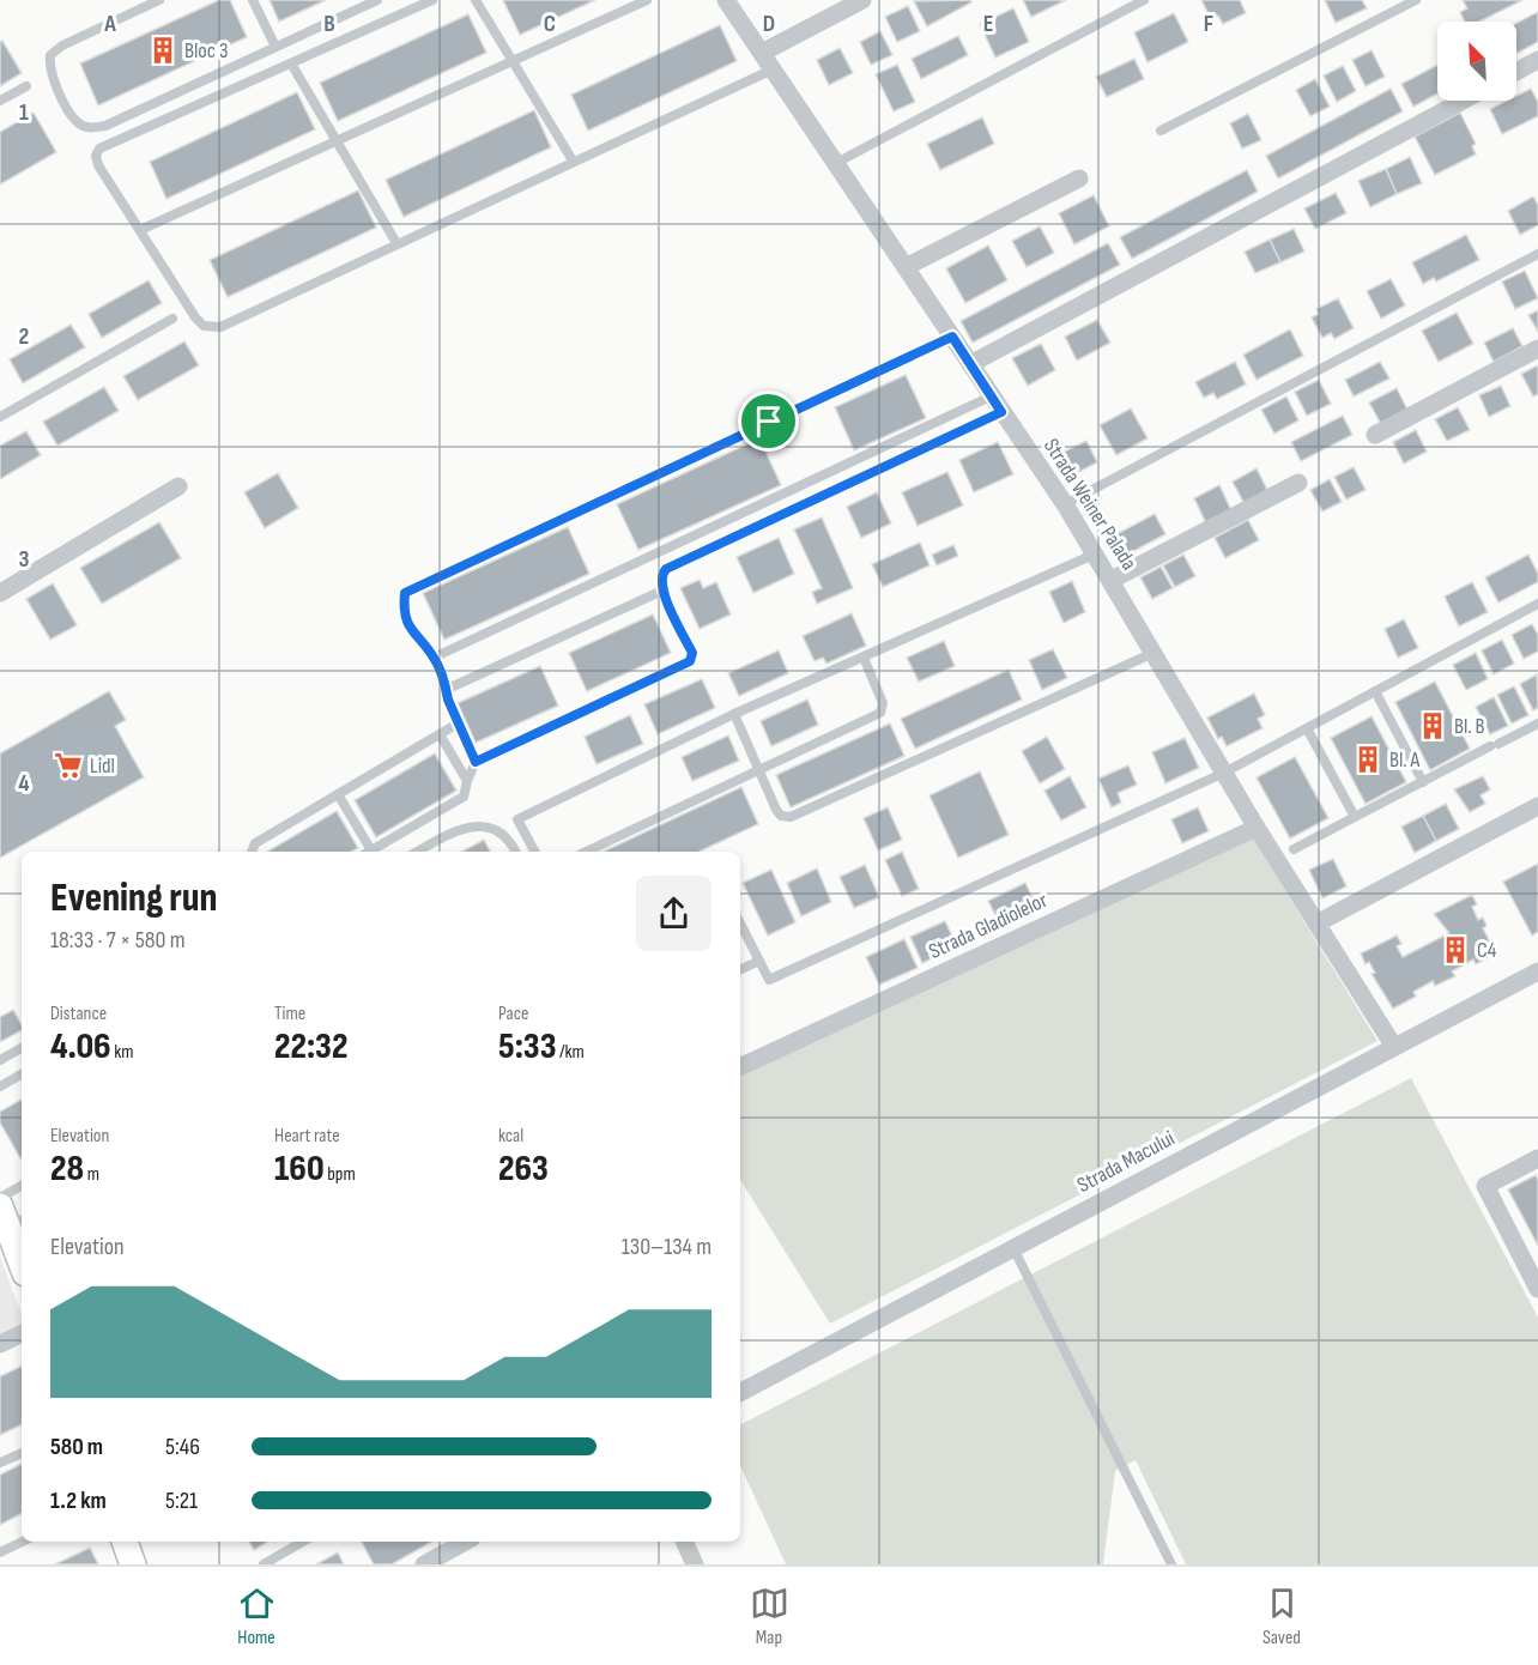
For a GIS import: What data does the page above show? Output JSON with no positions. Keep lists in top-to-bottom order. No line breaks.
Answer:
{"streets":{"street":["Strada Weiner Palada","Strada Gladiolelor","Strada Macului"]},"crossings":[["Strada Weiner Palada","Strada Gladiolelor"],["Strada Weiner Palada","Strada Macului"]],"places":{"building":["Bloc 3","Bl. B","Bl. A","C4"],"supermarket":["Lidl"]},"north":"top left","page":{"heading":["Evening run","18:33 · 7 × 580 m"],"stats":[["Distance","4.06 km"],["Time","22:32"],["Pace","5:33 /km"],["Elevation","28 m"],["Heart rate","160 bpm"],["kcal","263"]],"chart":["Elevation","130–134 m"],"list":[{"name":"580 m","note":"5:46"},{"name":"1.2 km","note":"5:21"}],"tabs":["Home","Map","Saved"]},"grid":{"columns":["A","B","C","D","E","F"],"rows":["1","2","3","4"]}}
